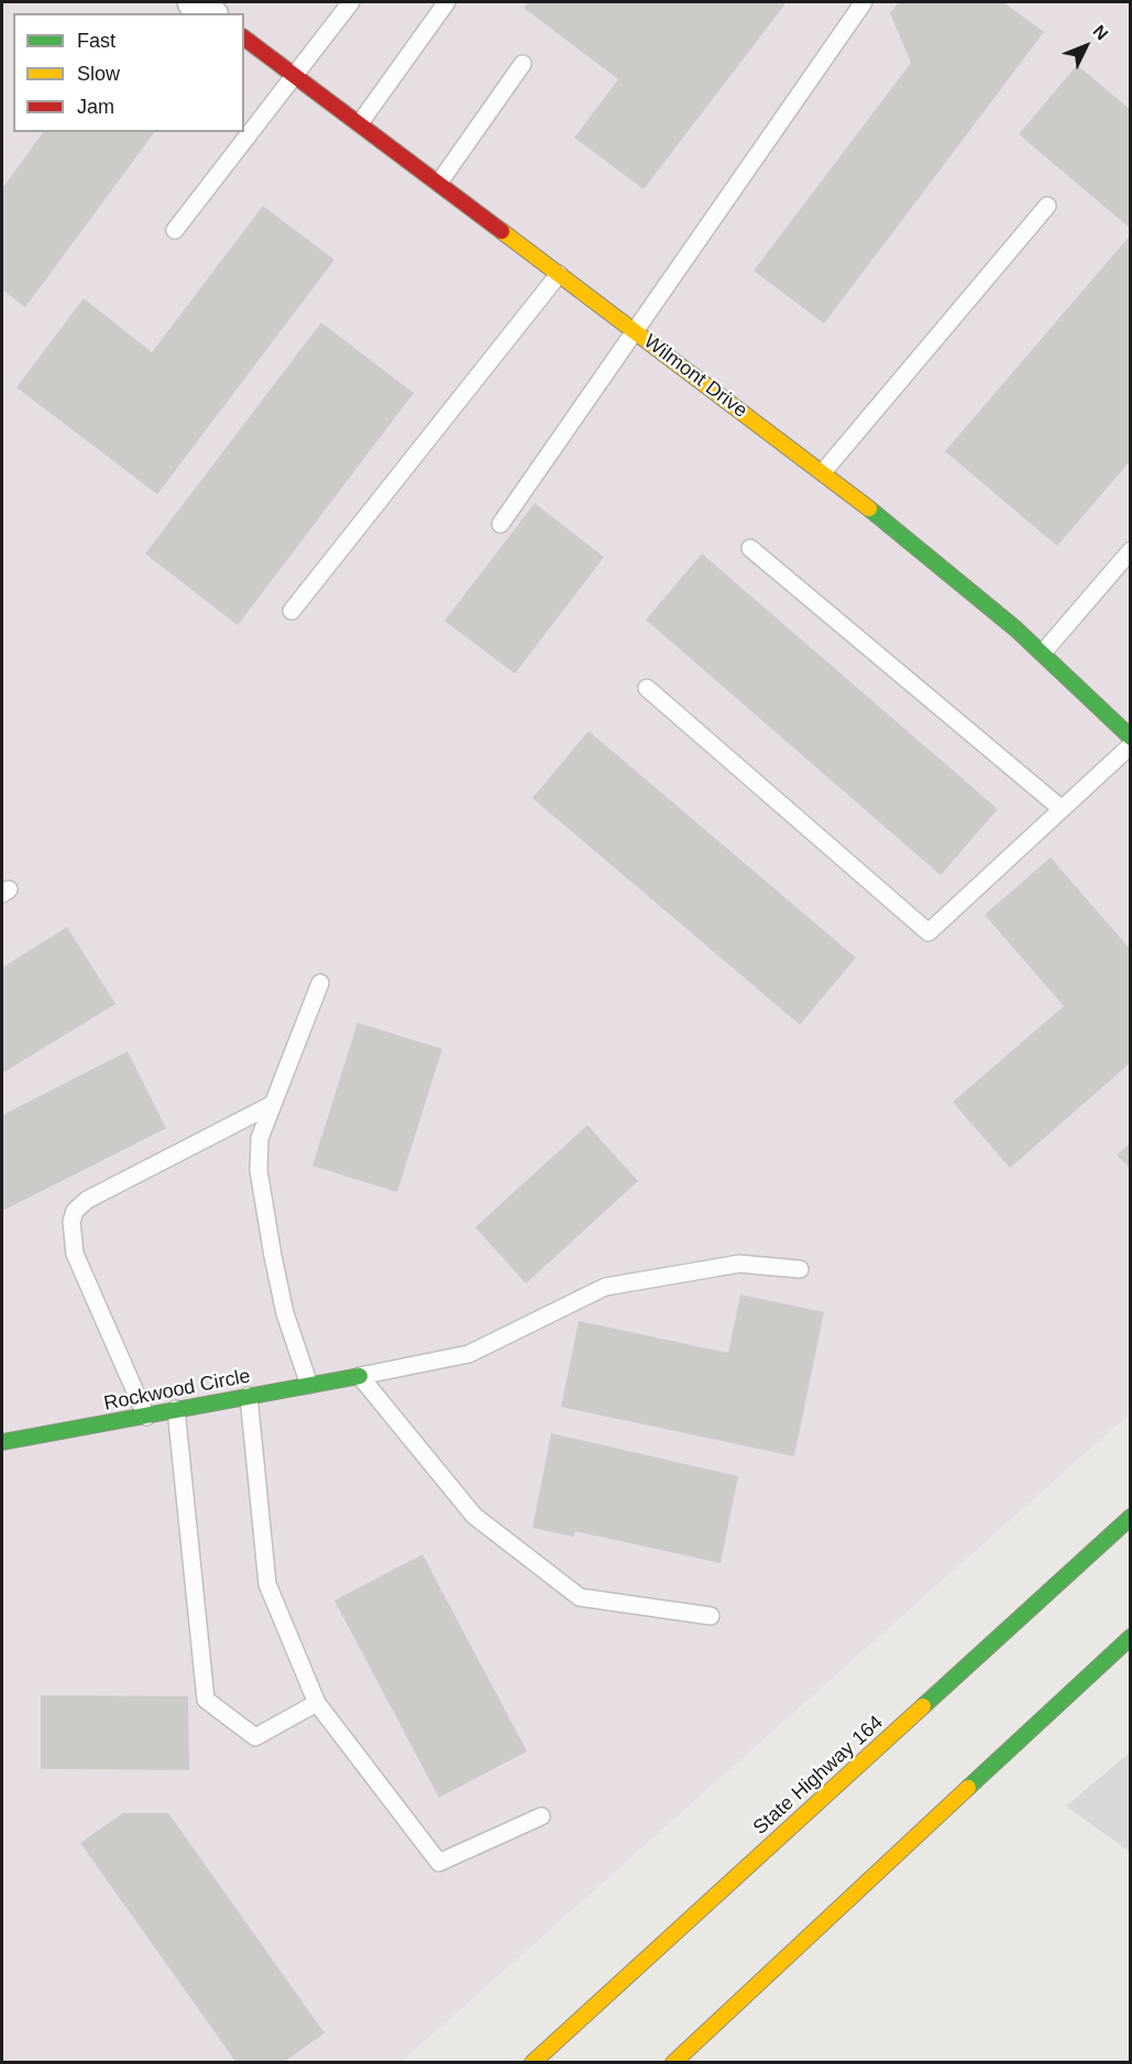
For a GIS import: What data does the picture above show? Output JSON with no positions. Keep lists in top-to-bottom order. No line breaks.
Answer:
{"streets":{"street":["Wilmont Drive","Rockwood Circle","State Highway 164"]},"legend":["Fast","Slow","Jam"],"north":"top right"}
